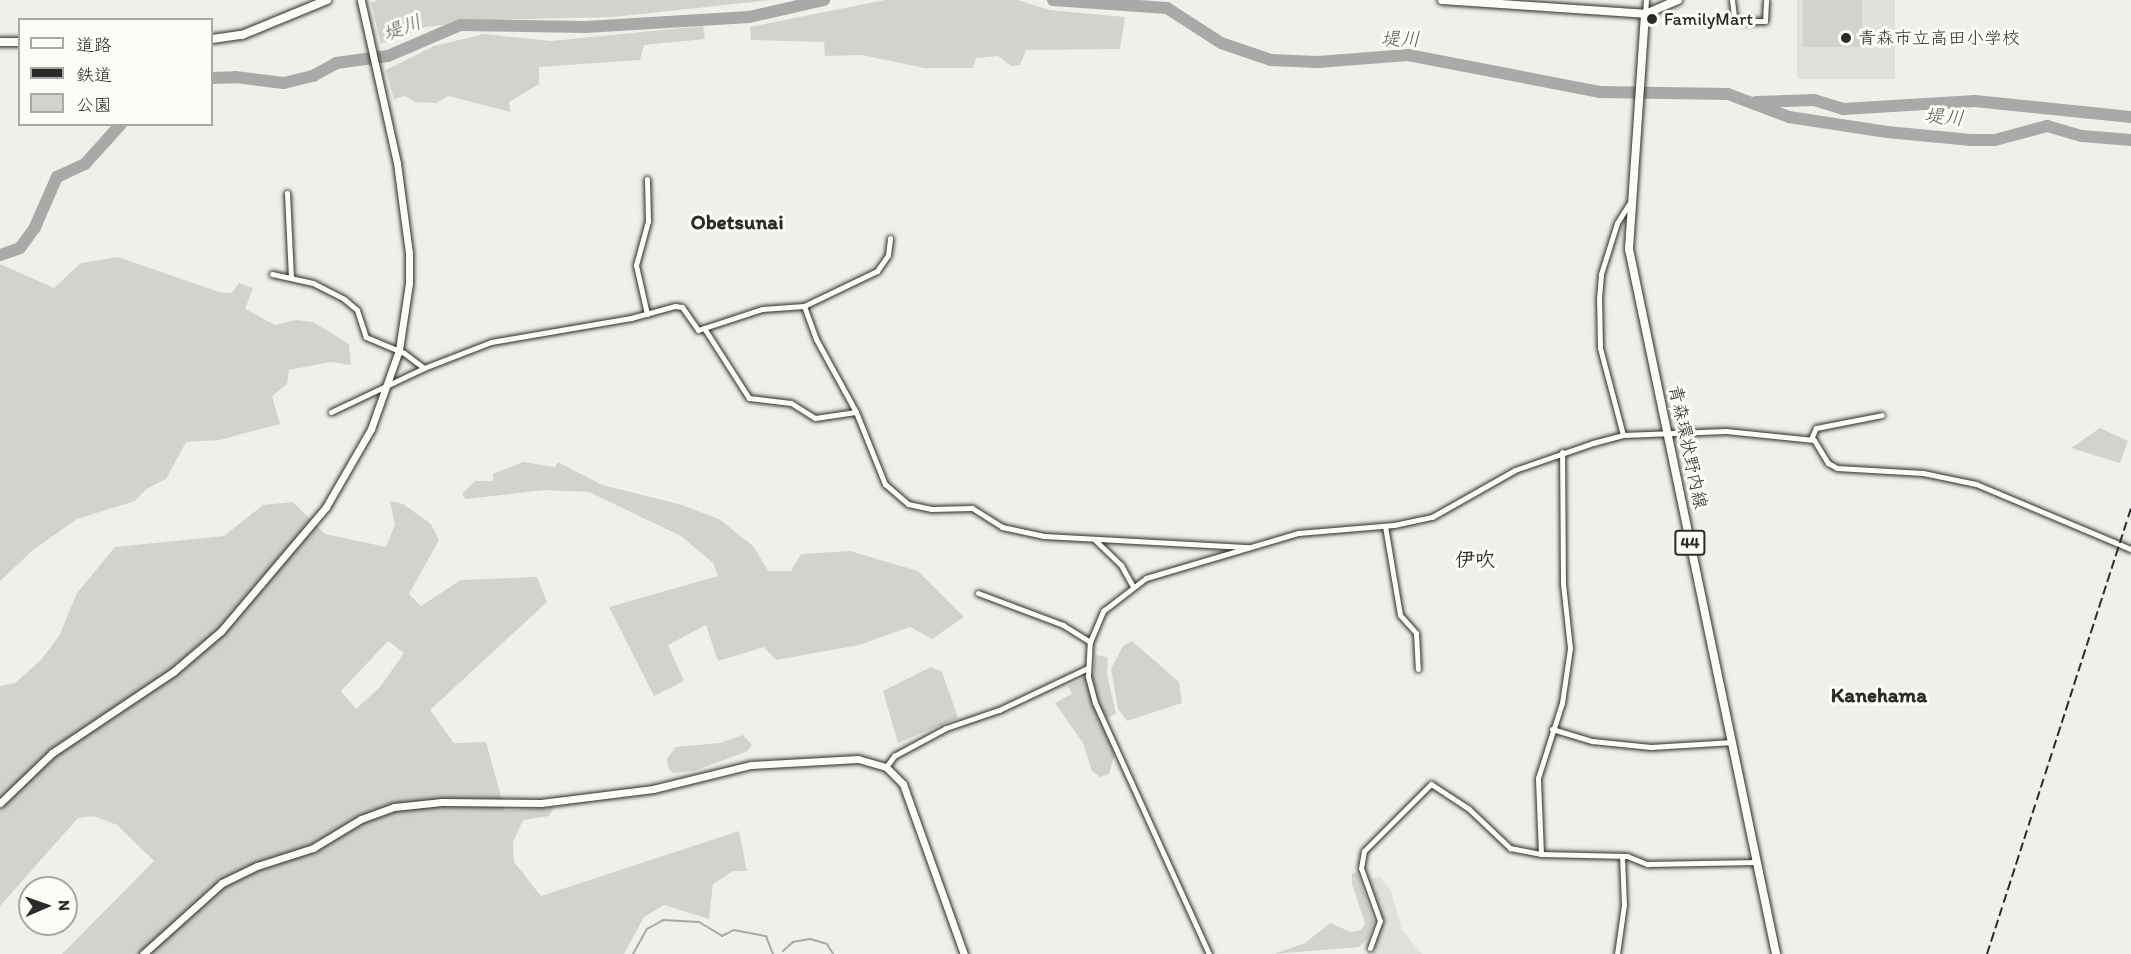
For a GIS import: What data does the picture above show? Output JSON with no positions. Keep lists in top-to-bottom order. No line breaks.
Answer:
{"streets":{"main road":["青森環状野内線","44"]},"districts":["Obetsunai","伊吹","Kanehama"],"water":["堤川"],"places":["FamilyMart","青森市立高田小学校"],"legend":["道路","鉄道","公園"],"north":"right"}
